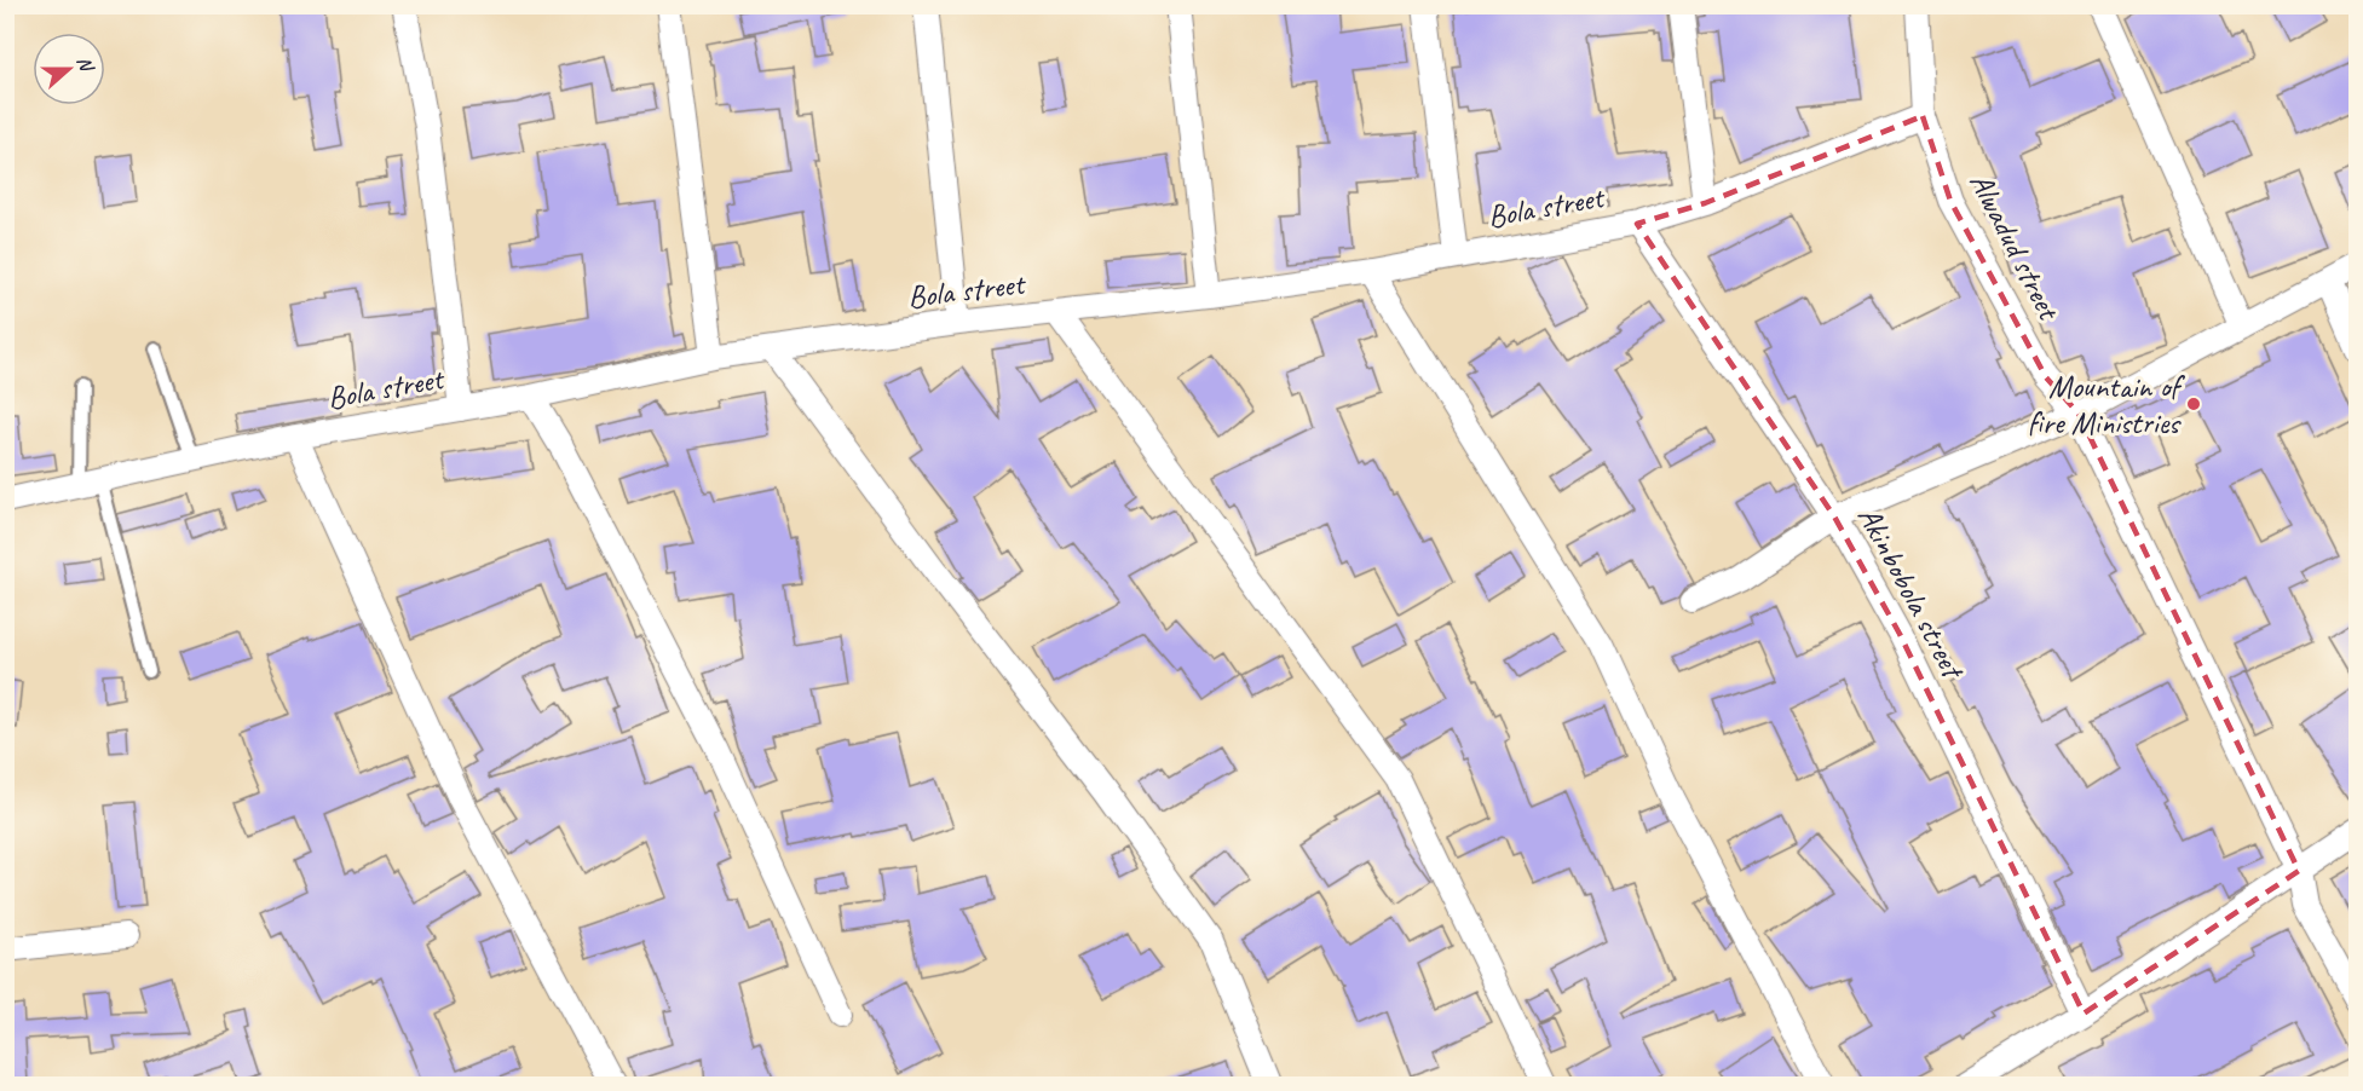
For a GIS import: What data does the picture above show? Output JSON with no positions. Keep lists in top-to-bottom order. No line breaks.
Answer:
{"streets":{"street":["Bola street","Alwadud street","Akinbobola street"]},"crossings":[["Bola street","Alwadud street"],["Bola street","Akinbobola street"]],"places":["Mountain of fire Ministries"],"north":"right"}
